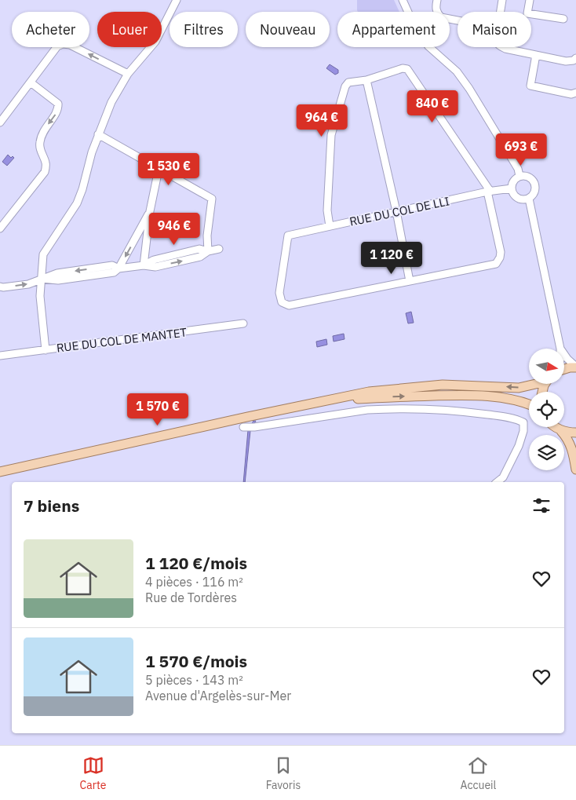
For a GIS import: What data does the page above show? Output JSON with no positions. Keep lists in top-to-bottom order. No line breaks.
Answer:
{"streets":{"street":["RUE DU COL DE LLI","RUE DU COL DE MANTET"]},"north":"right","page":{"chip":["Acheter","Louer","Filtres","Nouveau","Appartement","Maison"],"price":["840 €","964 €","693 €","1 530 €","946 €","1 120 €","1 570 €"],"heading":"7 biens","list":[{"name":"1 120 €/mois","note":"4 pièces · 116 m² · Rue de Tordères"},{"name":"1 570 €/mois","note":"5 pièces · 143 m² · Avenue d'Argelès-sur-Mer"}],"tabs":["Carte","Favoris","Accueil"]}}
